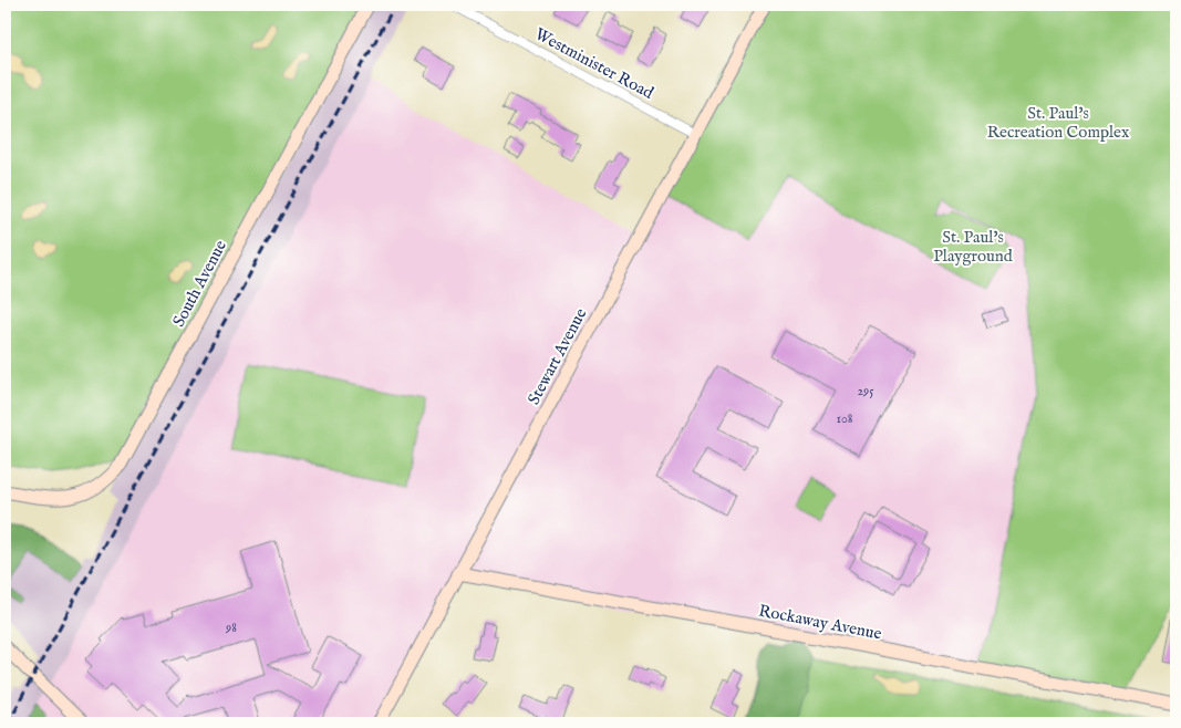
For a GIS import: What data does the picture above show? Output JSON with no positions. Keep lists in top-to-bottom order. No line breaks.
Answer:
{"streets":{"main road":["South Avenue","Stewart Avenue","Rockaway Avenue"],"street":["Westminister Road"]},"crossings":[["Westminister Road","Stewart Avenue"],["Stewart Avenue","Rockaway Avenue"]],"parks":["St. Paul's Recreation Complex","St. Paul's Playground"],"house_numbers":["295","108","98"]}
